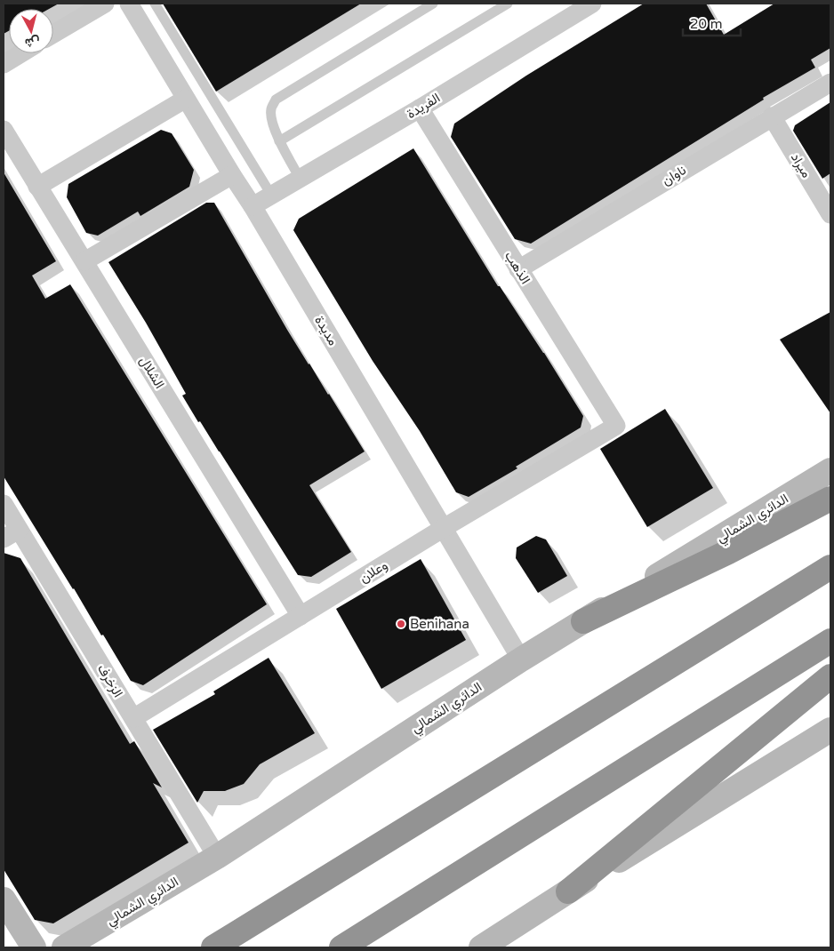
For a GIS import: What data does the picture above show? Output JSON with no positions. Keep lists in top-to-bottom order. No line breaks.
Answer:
{"streets":{"street":["الفريدة","ميراد","ناوان","الذهب","مديدة","الشلال","الدائري الشمالي","وعلان","الزخرف"]},"crossings":[["الفريدة","الذهب"],["الفريدة","مديدة"],["ميراد","ناوان"],["ناوان","الذهب"],["الذهب","وعلان"],["مديدة","الدائري الشمالي"],["مديدة","وعلان"],["الشلال","وعلان"],["الدائري الشمالي","الزخرف"],["وعلان","الزخرف"]],"places":["Benihana"],"scale_bar":"20 m","north":"bottom"}
